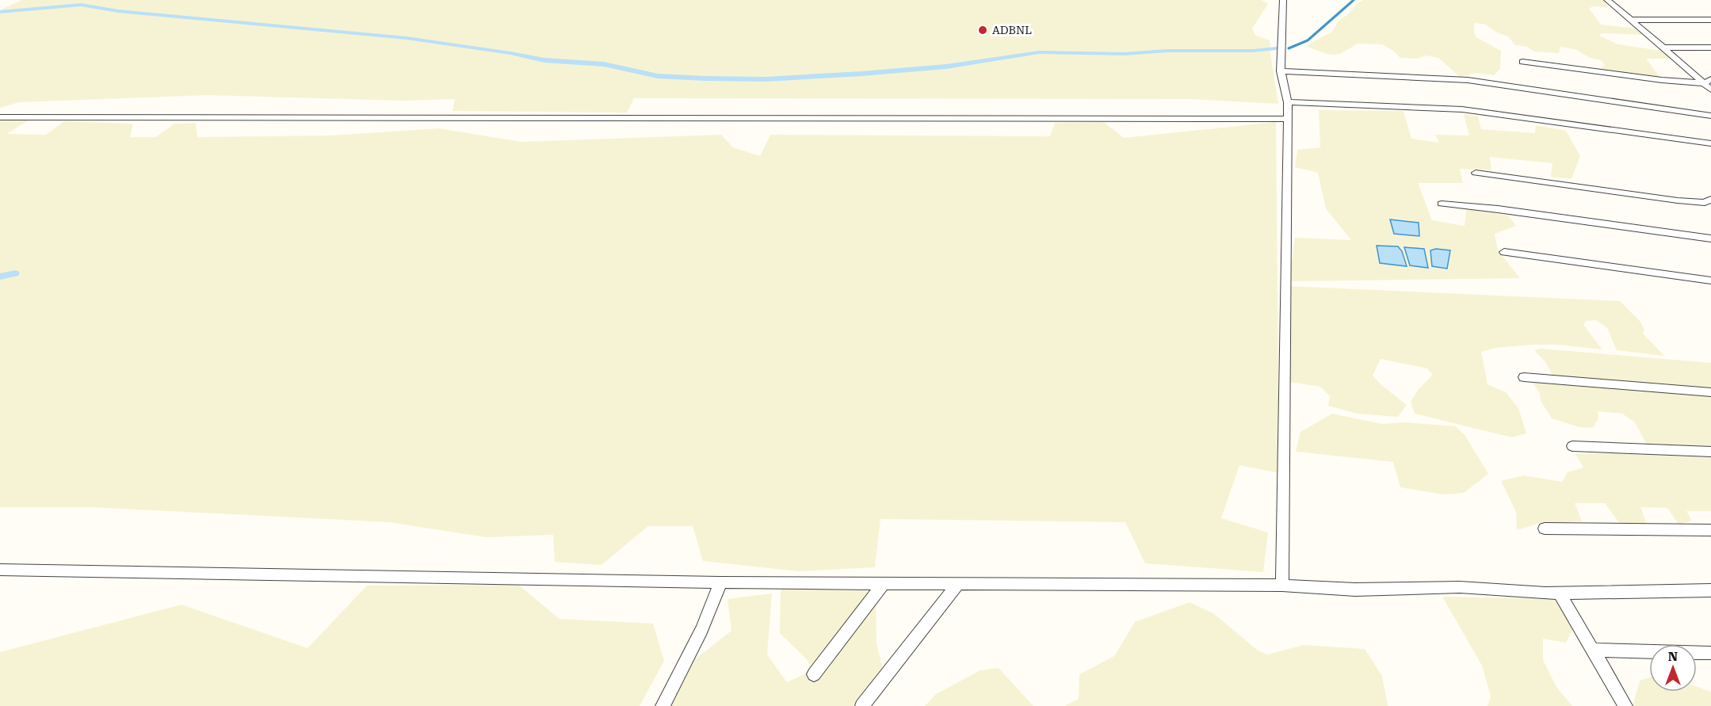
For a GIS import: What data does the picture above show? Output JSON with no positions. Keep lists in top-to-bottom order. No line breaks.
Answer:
{"places":["ADBNL"],"north":"top"}
